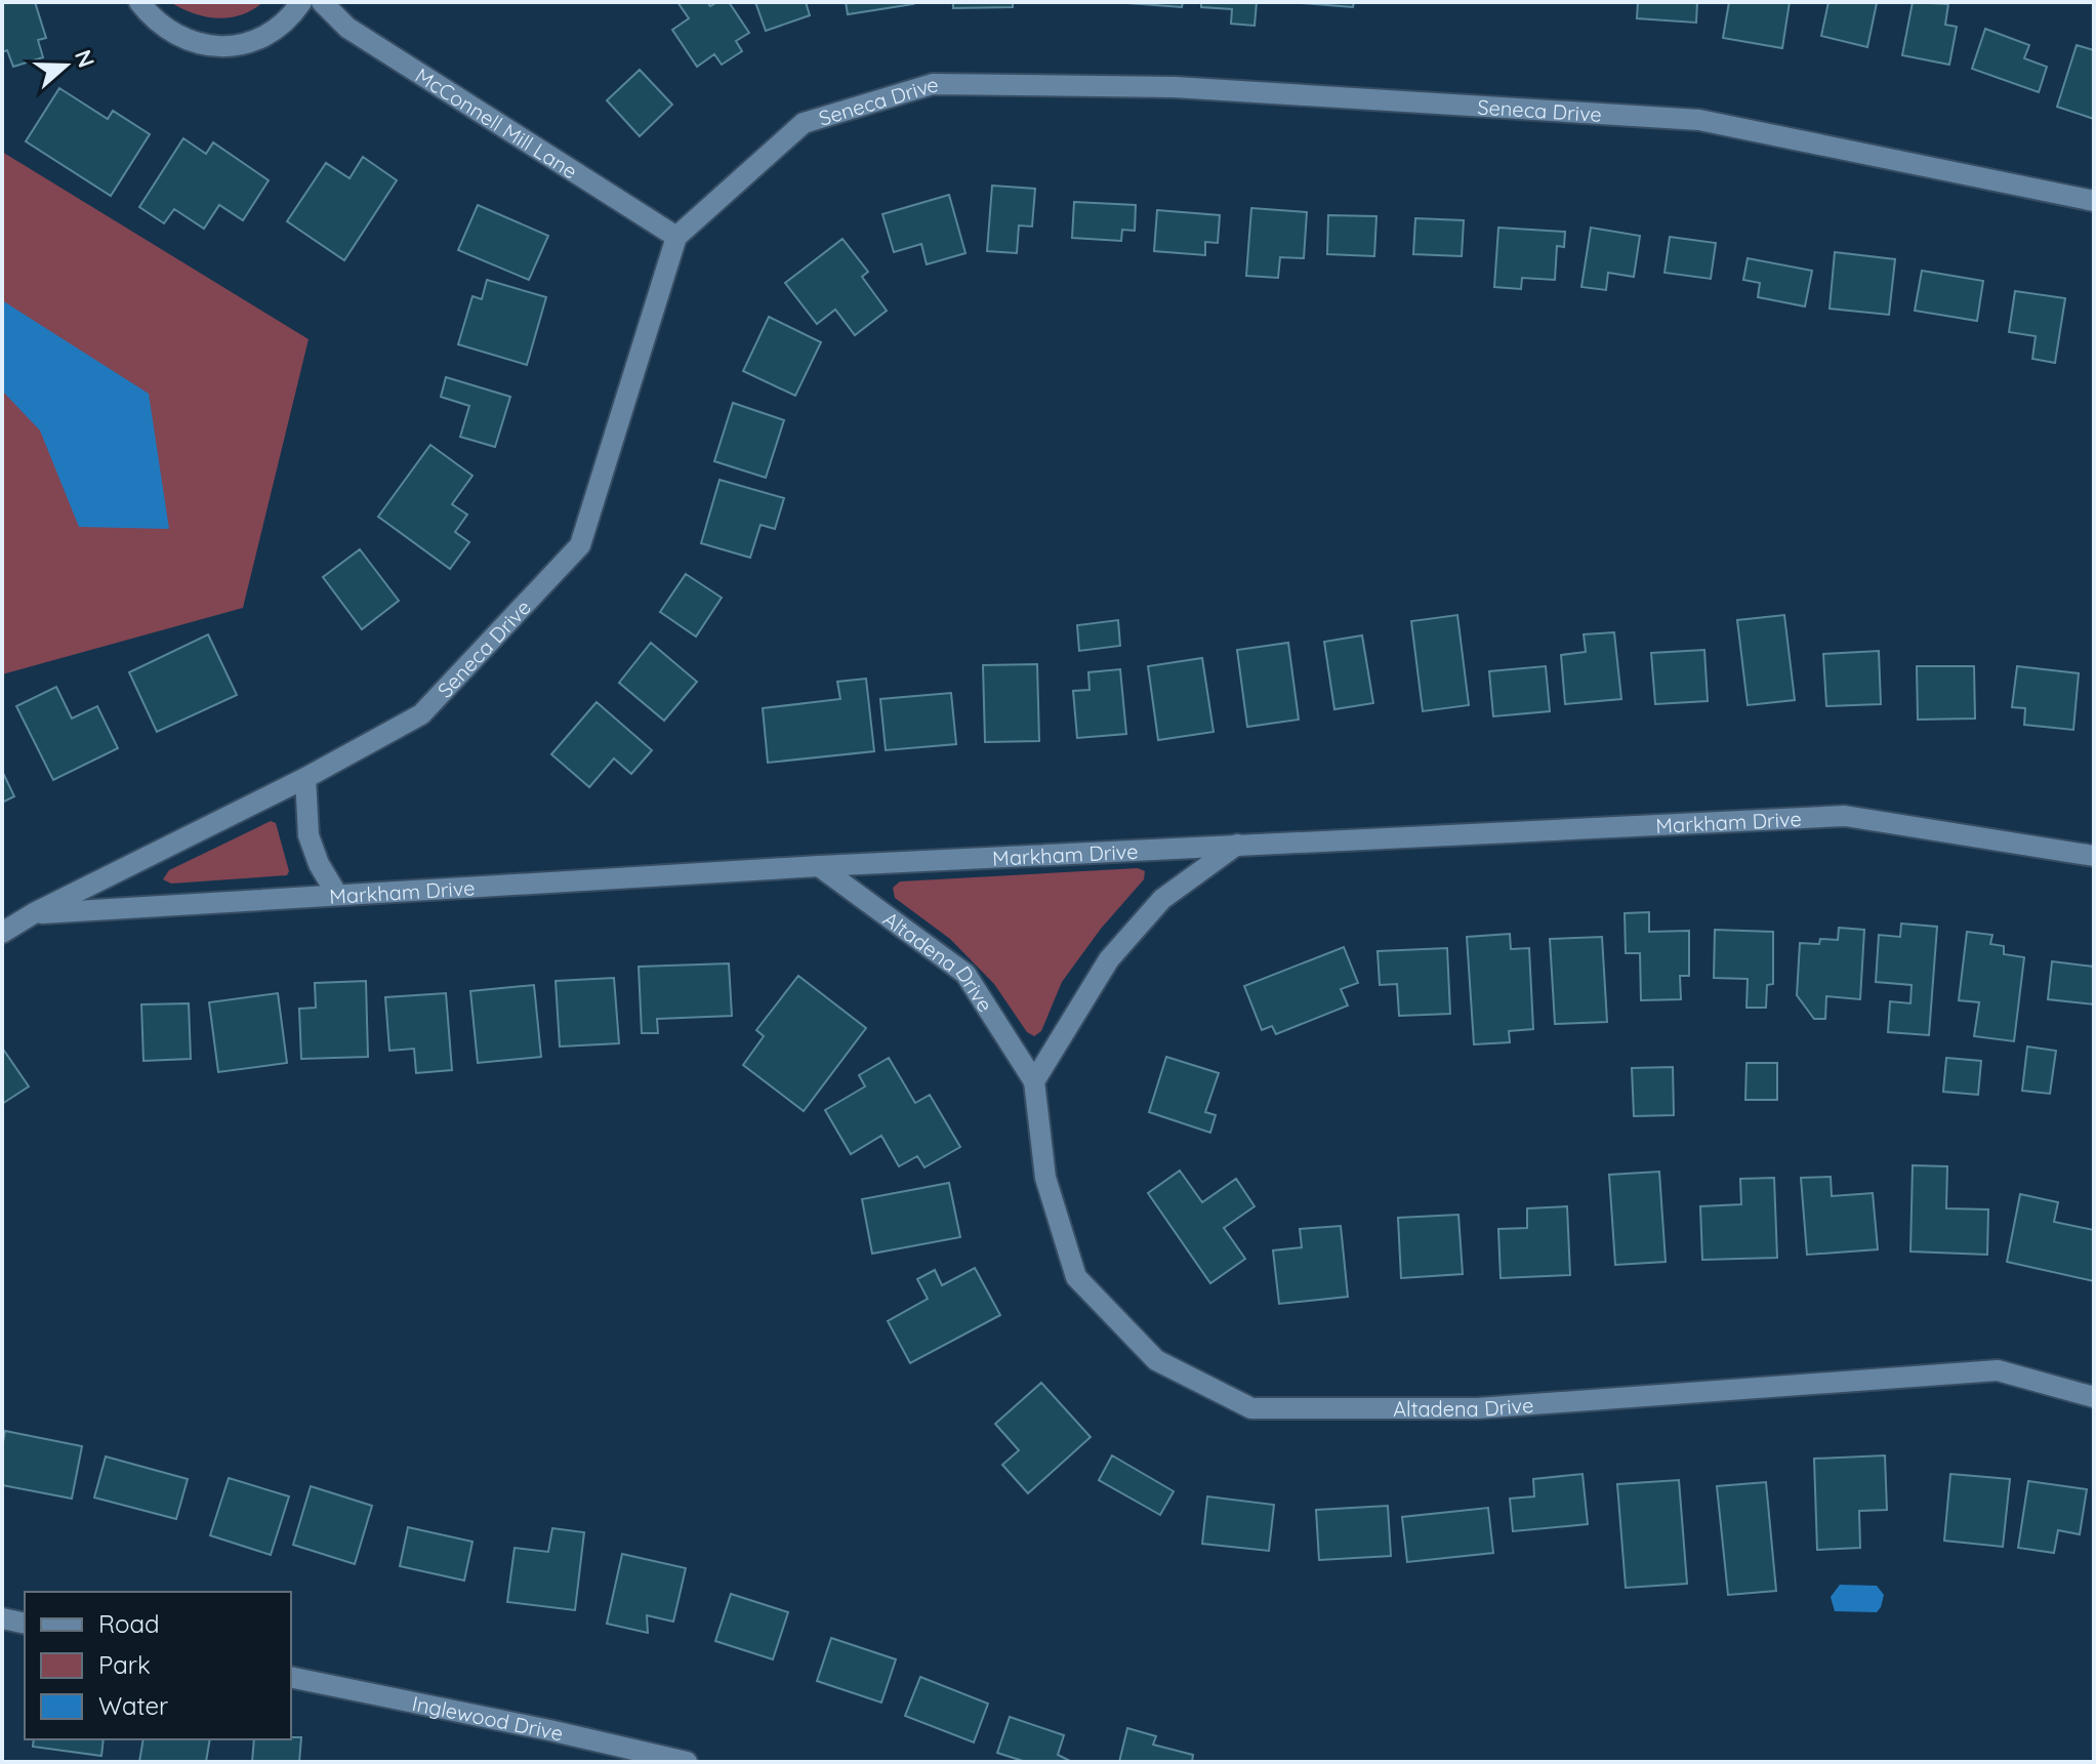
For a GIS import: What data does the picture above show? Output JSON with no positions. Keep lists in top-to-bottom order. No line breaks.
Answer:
{"streets":{"street":["Seneca Drive","McConnell Mill Lane","Markham Drive","Altadena Drive","Inglewood Drive"]},"crossings":[["Seneca Drive","McConnell Mill Lane"],["Seneca Drive","Markham Drive"],["Markham Drive","Altadena Drive"]],"legend":["Road","Park","Water"],"north":"right"}
